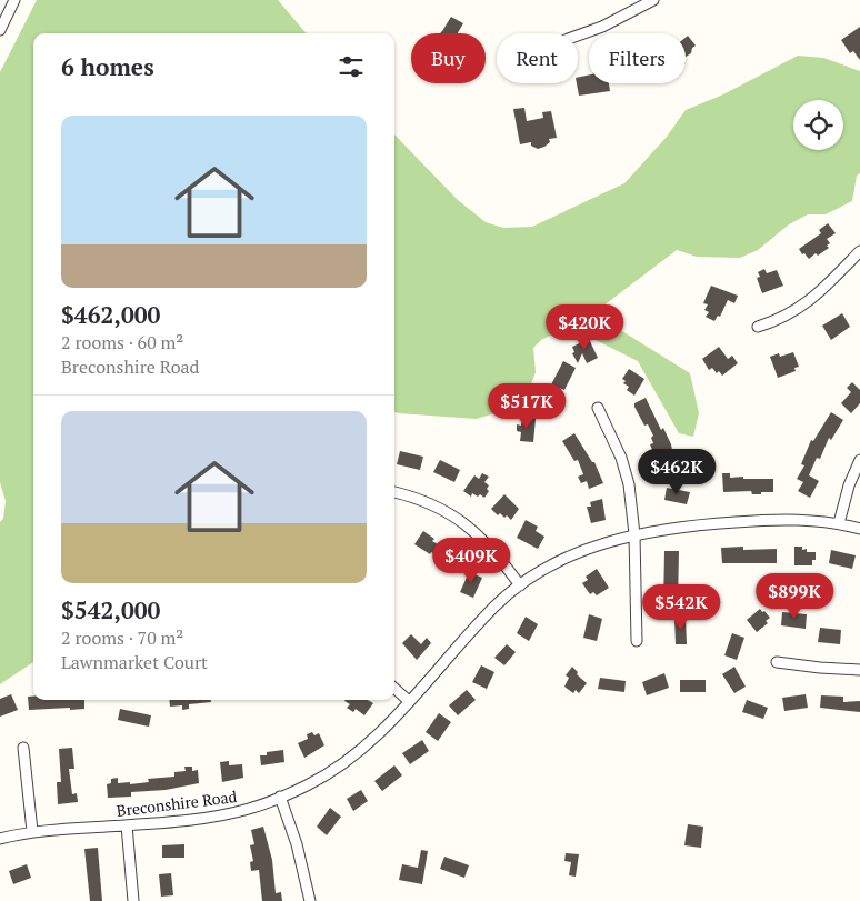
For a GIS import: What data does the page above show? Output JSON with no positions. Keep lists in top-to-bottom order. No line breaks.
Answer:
{"streets":{"street":["Breconshire Road"]},"page":{"chip":["Buy","Rent","Filters"],"heading":"6 homes","list":[{"name":"$462,000","note":"2 rooms · 60 m² · Breconshire Road"},{"name":"$542,000","note":"2 rooms · 70 m² · Lawnmarket Court"}],"price":["$420K","$517K","$462K","$409K","$899K","$542K"]}}
